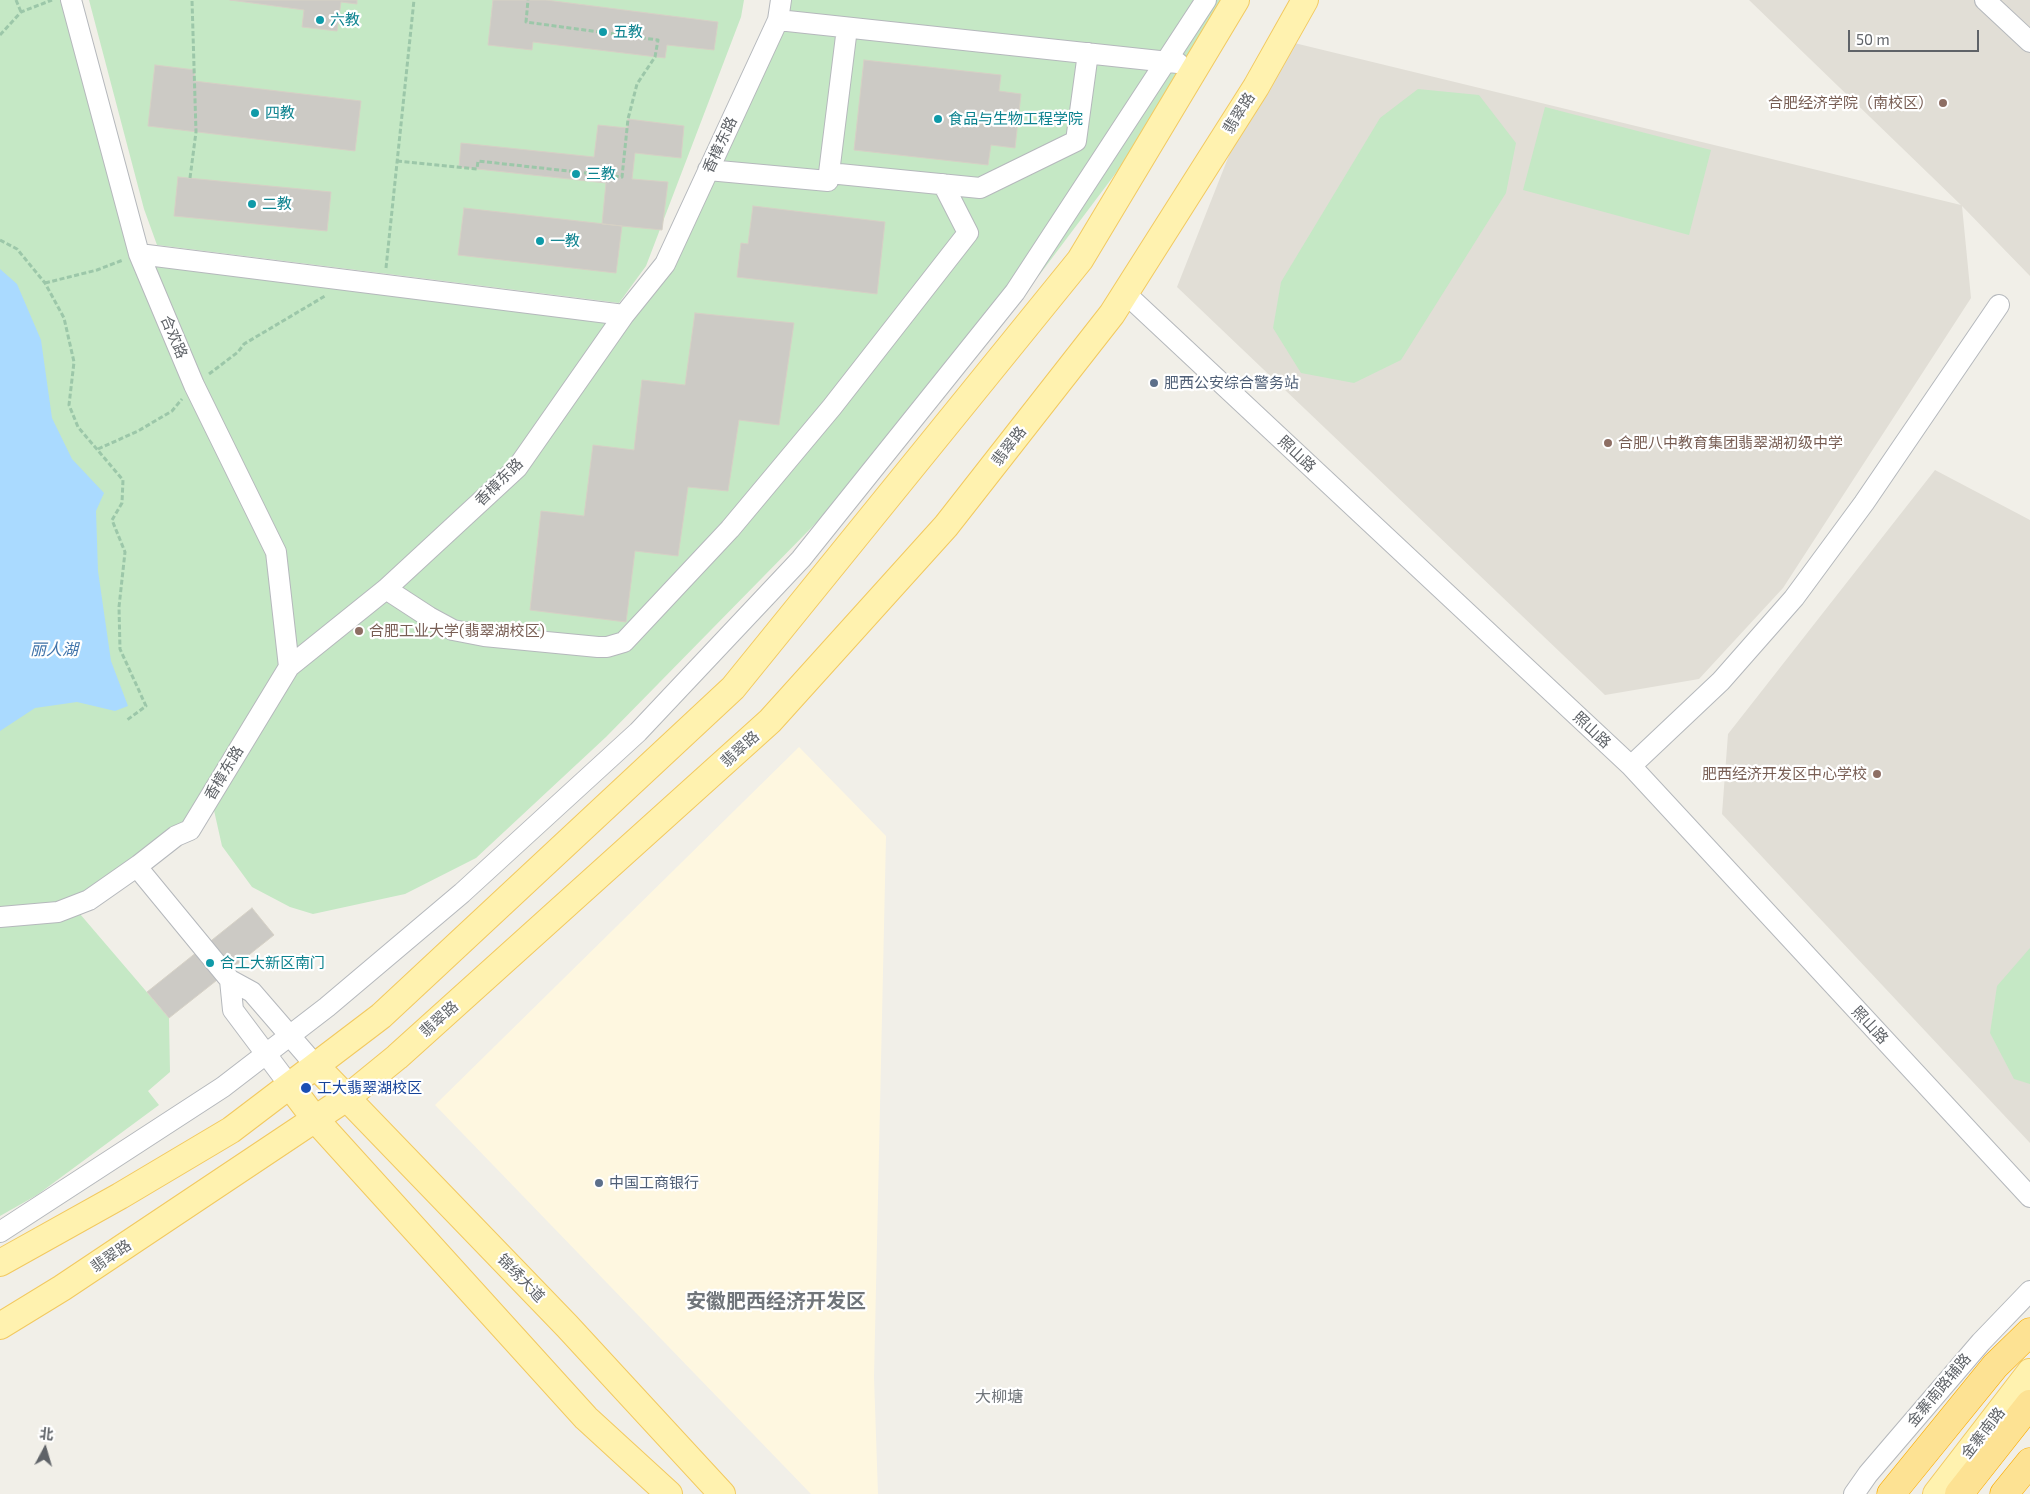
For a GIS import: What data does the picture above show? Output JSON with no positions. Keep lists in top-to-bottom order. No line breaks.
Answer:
{"streets":{"main road":["翡翠路","锦绣大道","金寨南路"],"street":["香樟东路","合欢路","照山路","金寨南路辅路"]},"crossings":[["翡翠路","照山路"],["翡翠路","锦绣大道"],["香樟东路","合欢路"]],"districts":["安徽肥西经济开发区","大柳塘"],"water":["丽人湖"],"places":["六教","五教","合肥经济学院（南校区）","四教","食品与生物工程学院","三教","二教","一教","肥西公安综合警务站","合肥八中教育集团翡翠湖初级中学","合肥工业大学(翡翠湖校区)","肥西经济开发区中心学校","合工大新区南门","工大翡翠湖校区","中国工商银行"],"scale_bar":"50 m","north":"top"}
